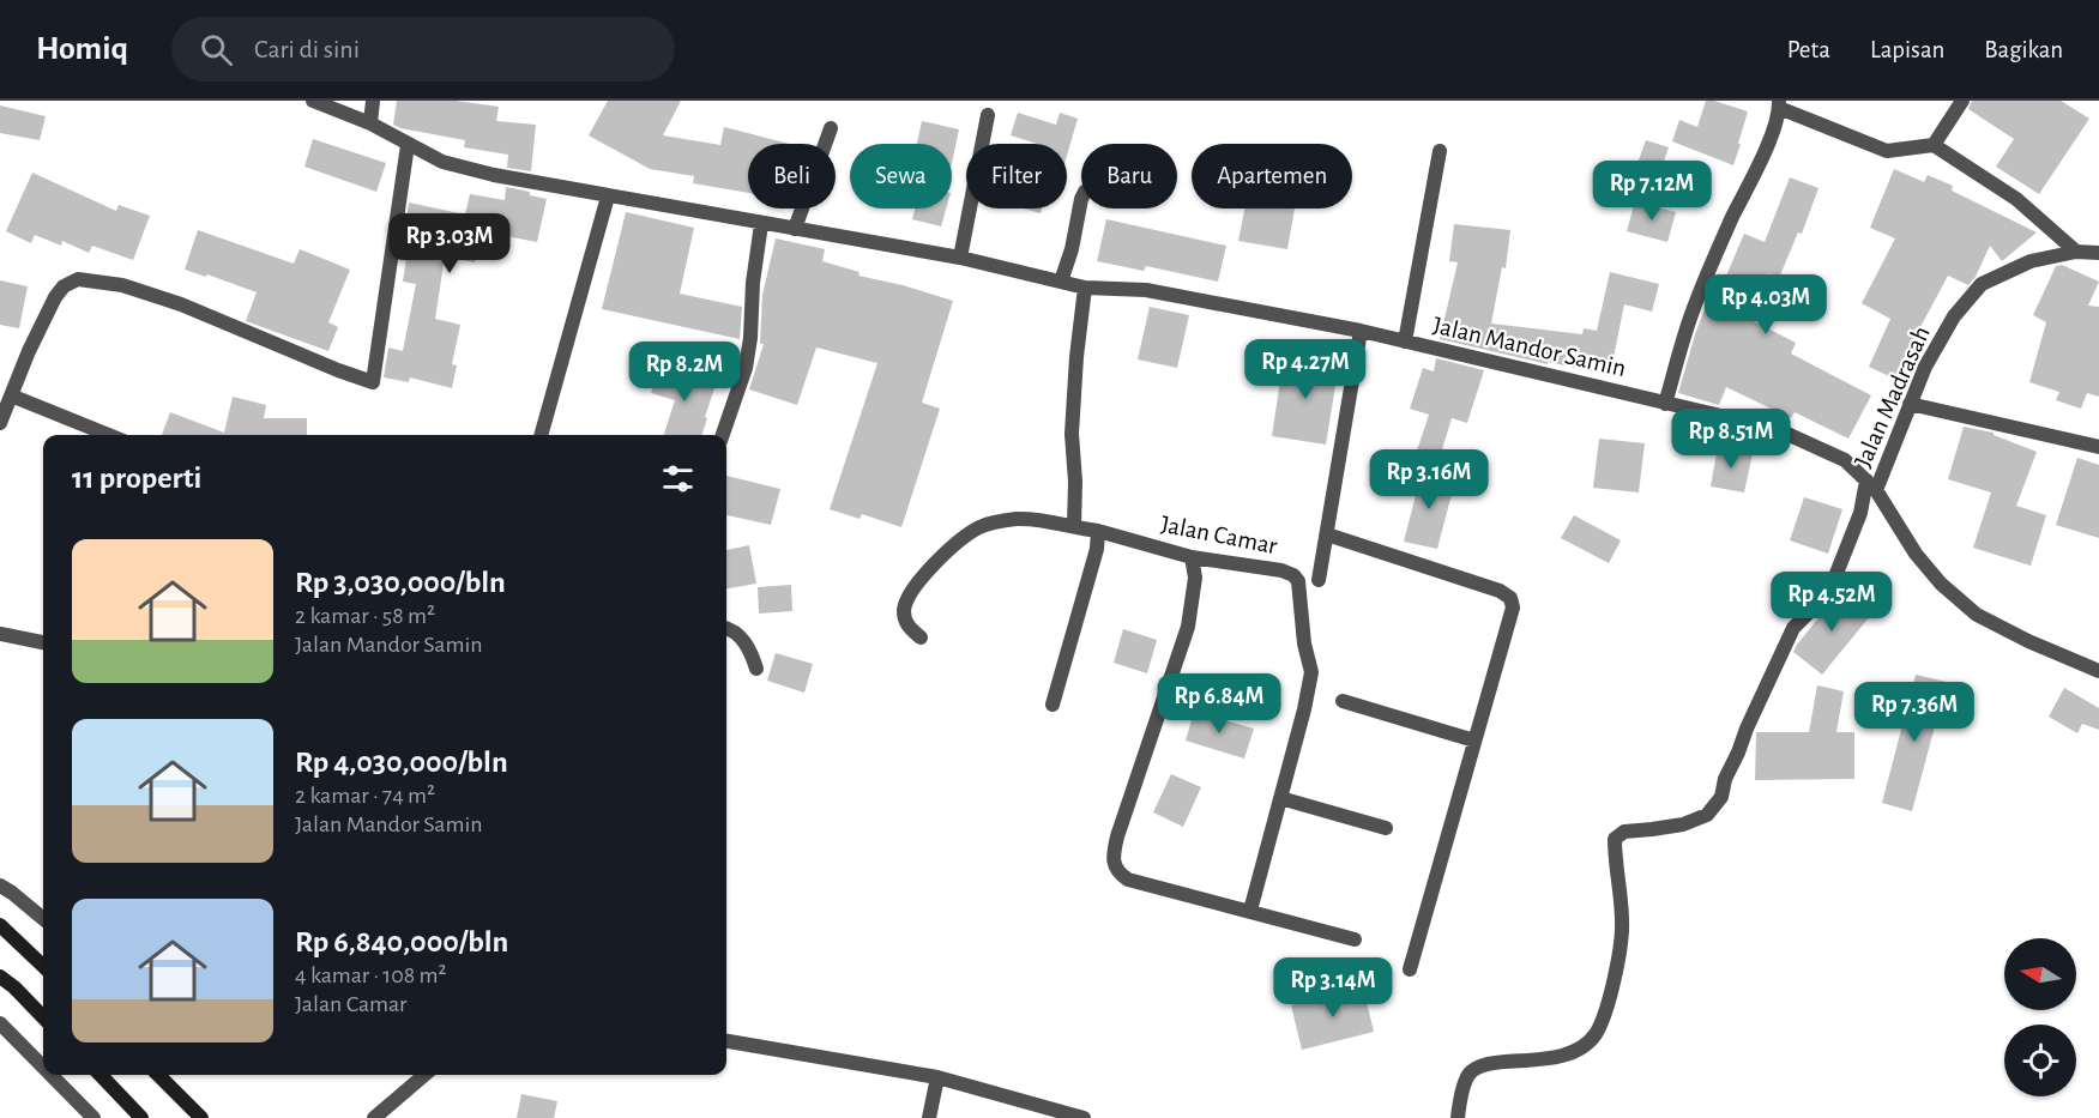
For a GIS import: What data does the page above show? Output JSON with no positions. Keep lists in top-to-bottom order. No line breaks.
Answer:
{"streets":{"street":["Jalan Mandor Samin","Jalan Madrasah","Jalan Camar"]},"crossings":[["Jalan Mandor Samin","Jalan Madrasah"]],"north":"left","page":{"header":"Homiq","search":"Cari di sini","nav":["Peta","Lapisan","Bagikan"],"chip":["Beli","Sewa","Filter","Baru","Apartemen"],"price":["Rp 7.12M","Rp 3.03M","Rp 4.03M","Rp 4.27M","Rp 8.2M","Rp 8.51M","Rp 3.16M","Rp 4.52M","Rp 6.84M","Rp 7.36M","Rp 3.14M"],"heading":"11 properti","list":[{"name":"Rp 3,030,000/bln","note":"2 kamar · 58 m² · Jalan Mandor Samin"},{"name":"Rp 4,030,000/bln","note":"2 kamar · 74 m² · Jalan Mandor Samin"},{"name":"Rp 6,840,000/bln","note":"4 kamar · 108 m² · Jalan Camar"}]}}
